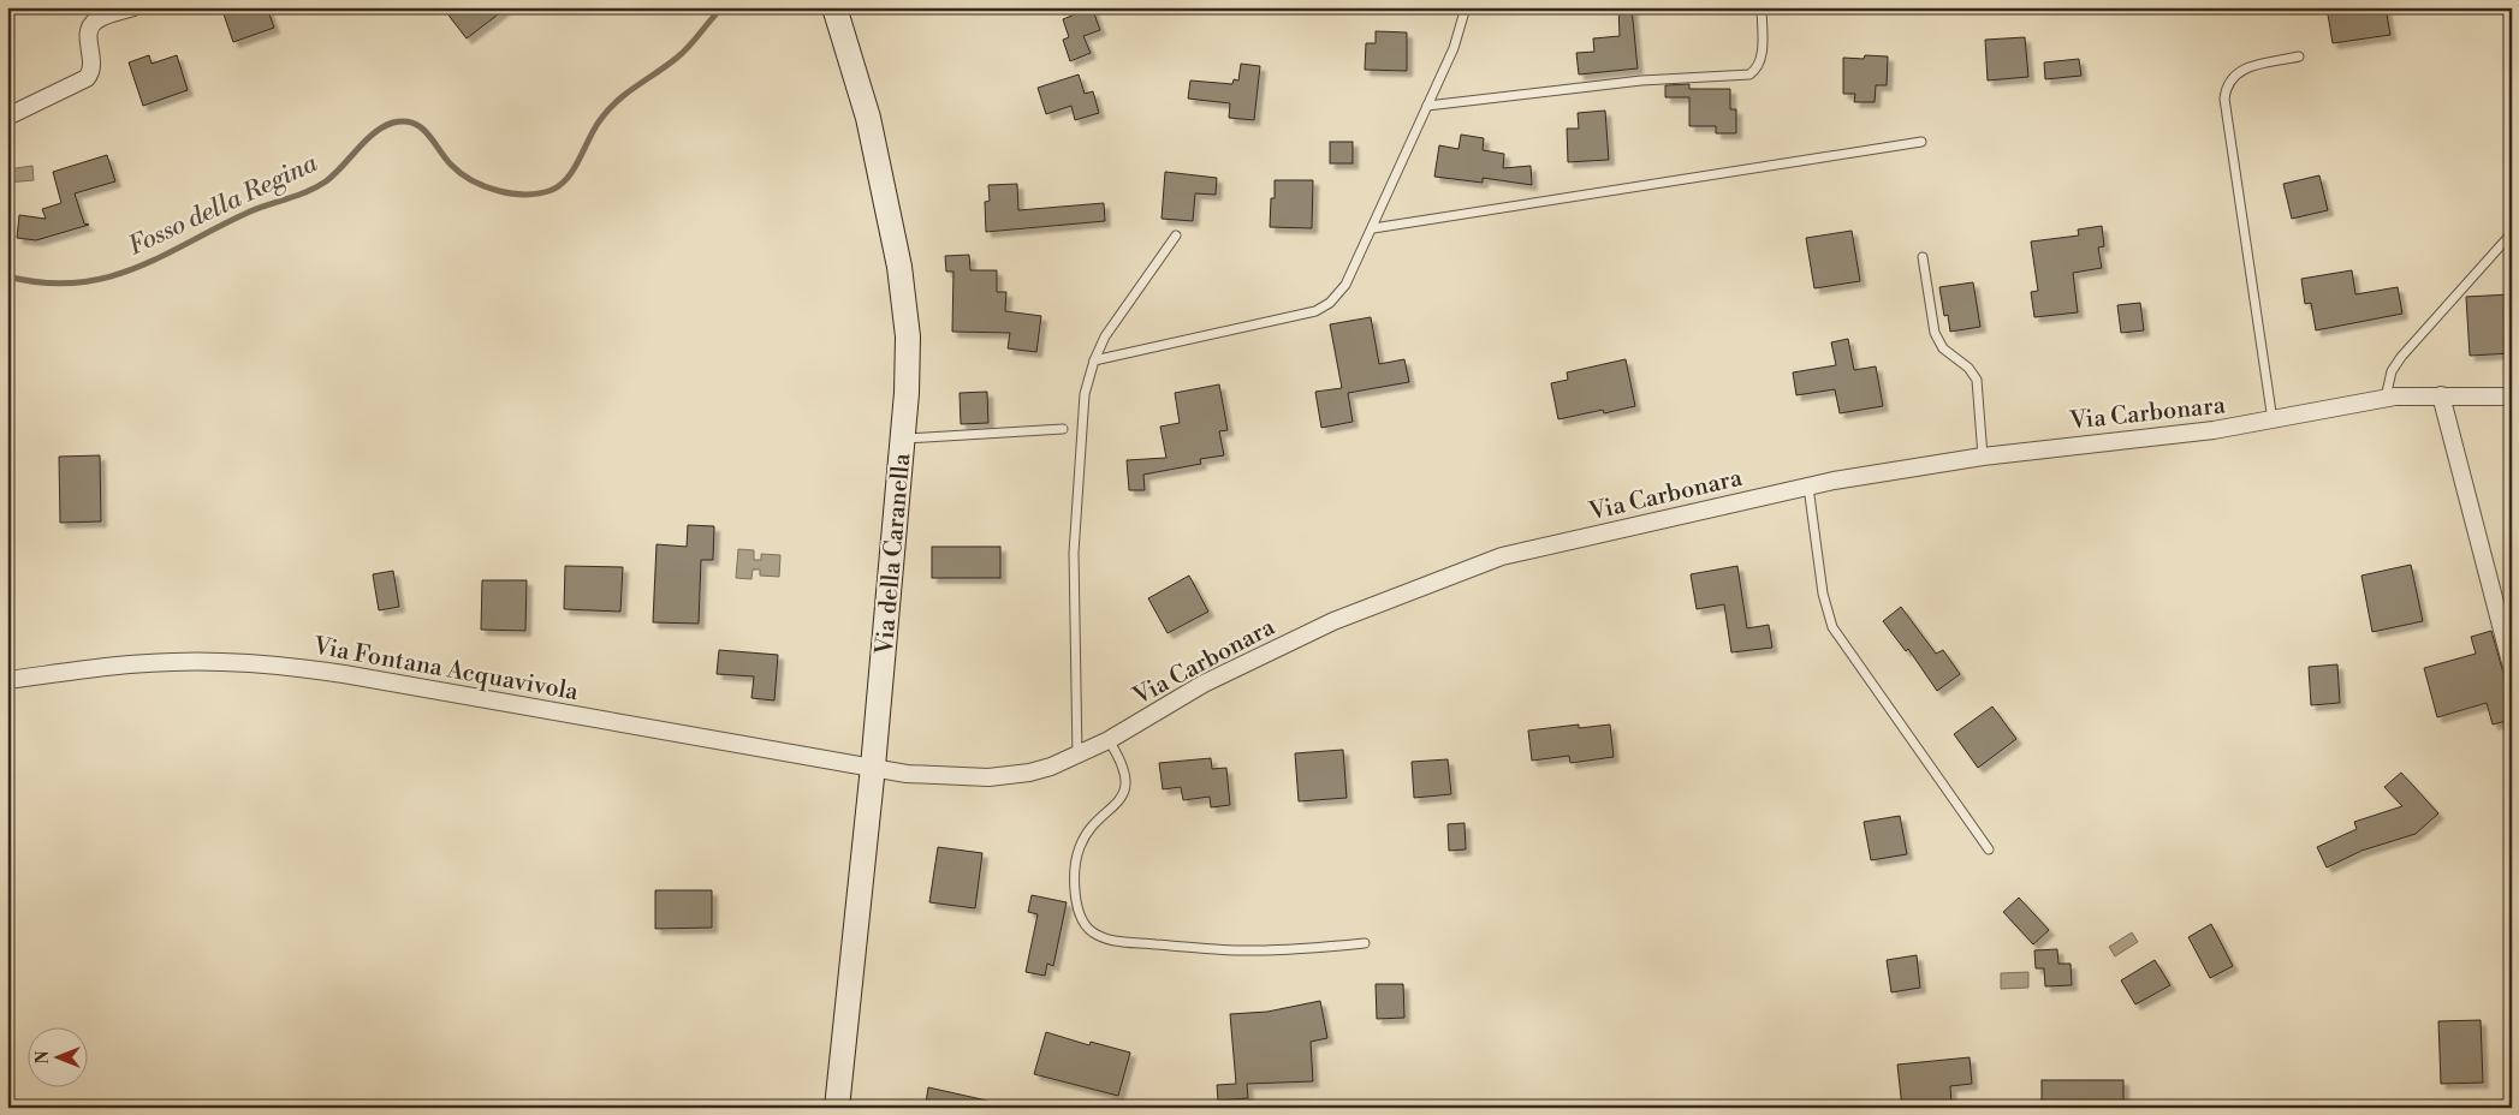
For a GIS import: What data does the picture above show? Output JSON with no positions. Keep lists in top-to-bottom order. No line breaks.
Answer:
{"streets":{"main road":["Via della Caranella"],"street":["Via Carbonara","Via Fontana Acquavivola"]},"crossings":[["Via Carbonara","Via della Caranella"],["Via Carbonara","Via Fontana Acquavivola"],["Via della Caranella","Via Fontana Acquavivola"]],"water":["Fosso della Regina"],"north":"left"}
